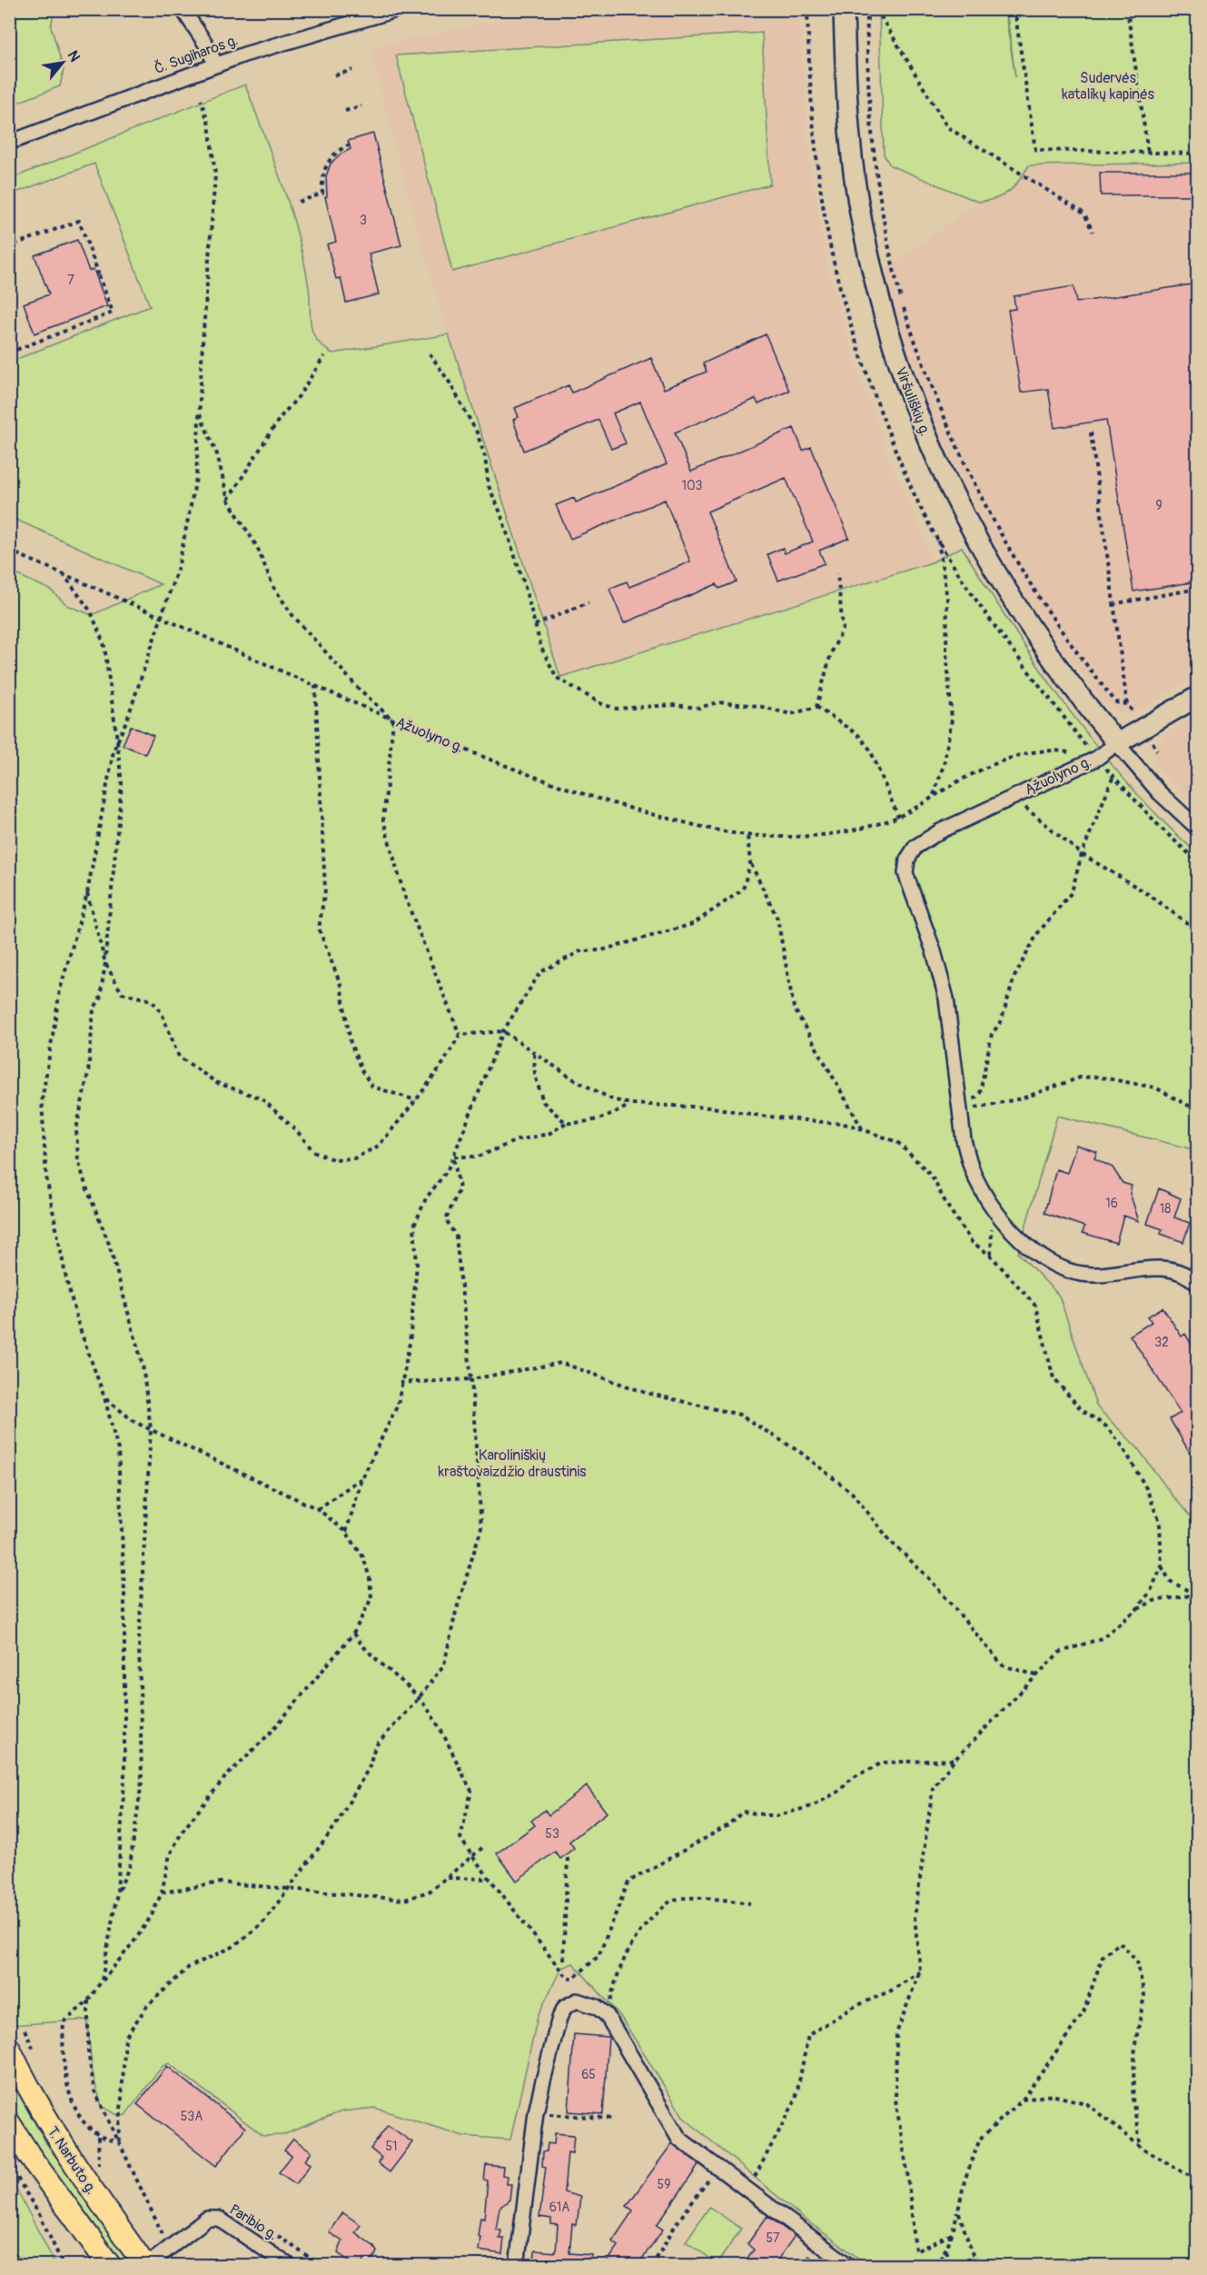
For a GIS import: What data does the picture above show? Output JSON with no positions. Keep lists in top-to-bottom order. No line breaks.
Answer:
{"streets":{"main road":["Viršuliškių g.","Ąžuolyno g.","T. Narbuto g."],"street":["Č. Sugiharos g.","Paribio g."]},"crossings":[["Viršuliškių g.","Ąžuolyno g."],["T. Narbuto g.","Paribio g."]],"parks":["Sudervės katalikų kapinės","Karoliniškių kraštovaizdžio draustinis"],"house_numbers":["3","7","103","9","16","18","32","53","65","53A","51","59","61A","57"],"north":"top right"}
